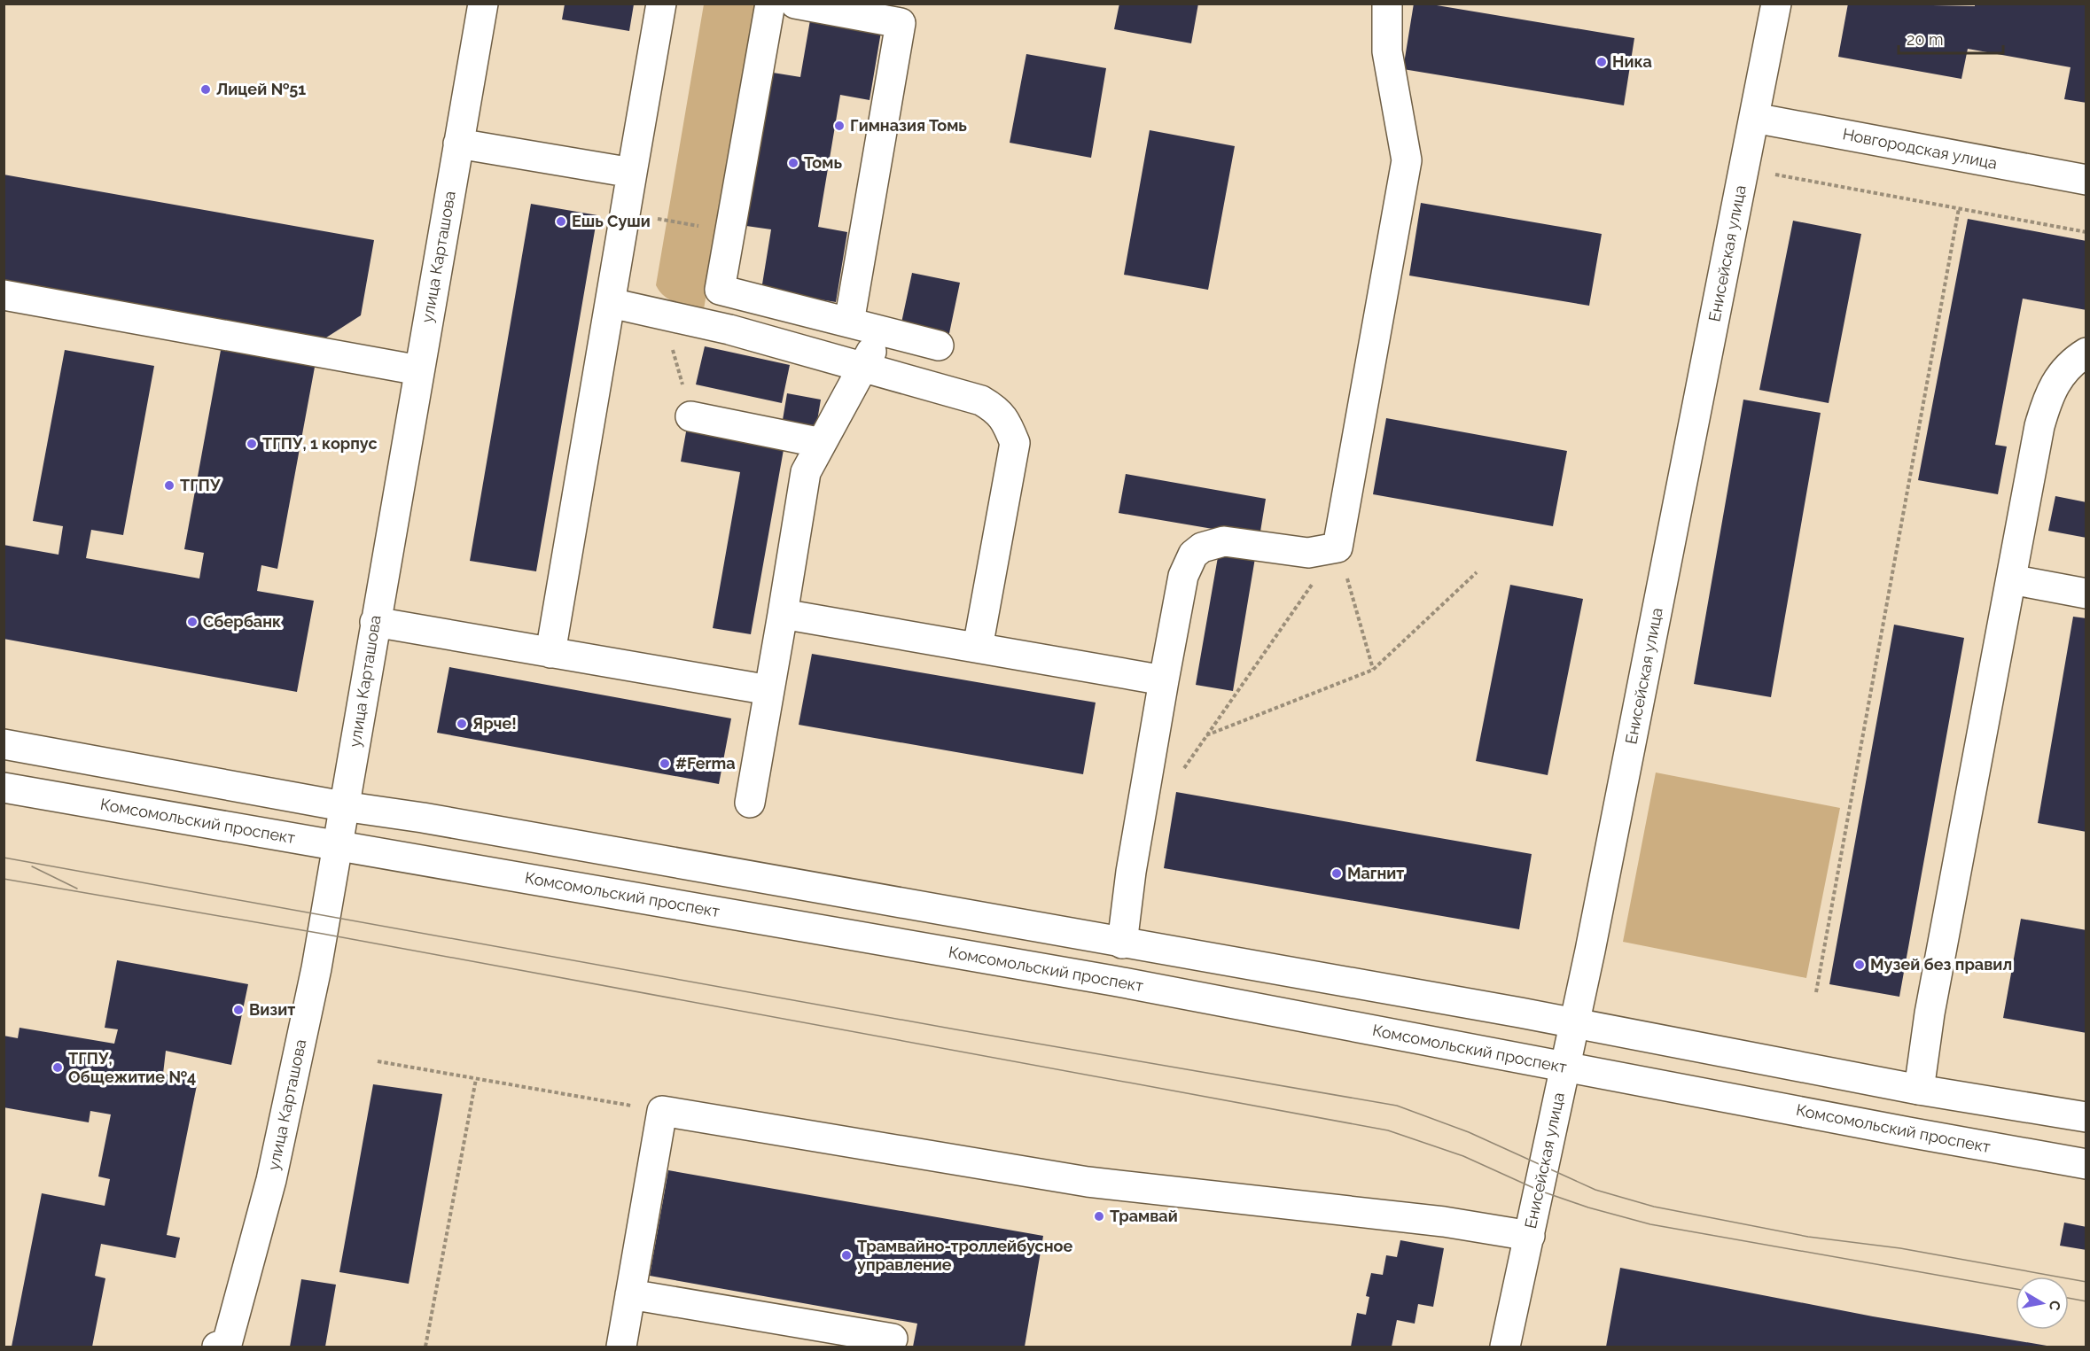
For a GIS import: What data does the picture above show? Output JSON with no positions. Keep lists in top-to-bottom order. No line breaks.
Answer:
{"streets":{"main road":["Новгородская улица","Енисейская улица","улица Карташова","Комсомольский проспект"]},"crossings":[["Новгородская улица","Енисейская улица"],["Енисейская улица","Комсомольский проспект"],["улица Карташова","Комсомольский проспект"]],"places":["Ника","Лицей №51","Гимназия Томь","Томь","Ешь Суши","ТГПУ, 1 корпус","ТГПУ","Сбербанк","Ярче!","#Ferma","Магнит","Музей без правил","Визит","ТГПУ, Общежитие №4","Трамвай","Трамвайно-троллейбусное управление"],"scale_bar":"20 m","north":"right"}
